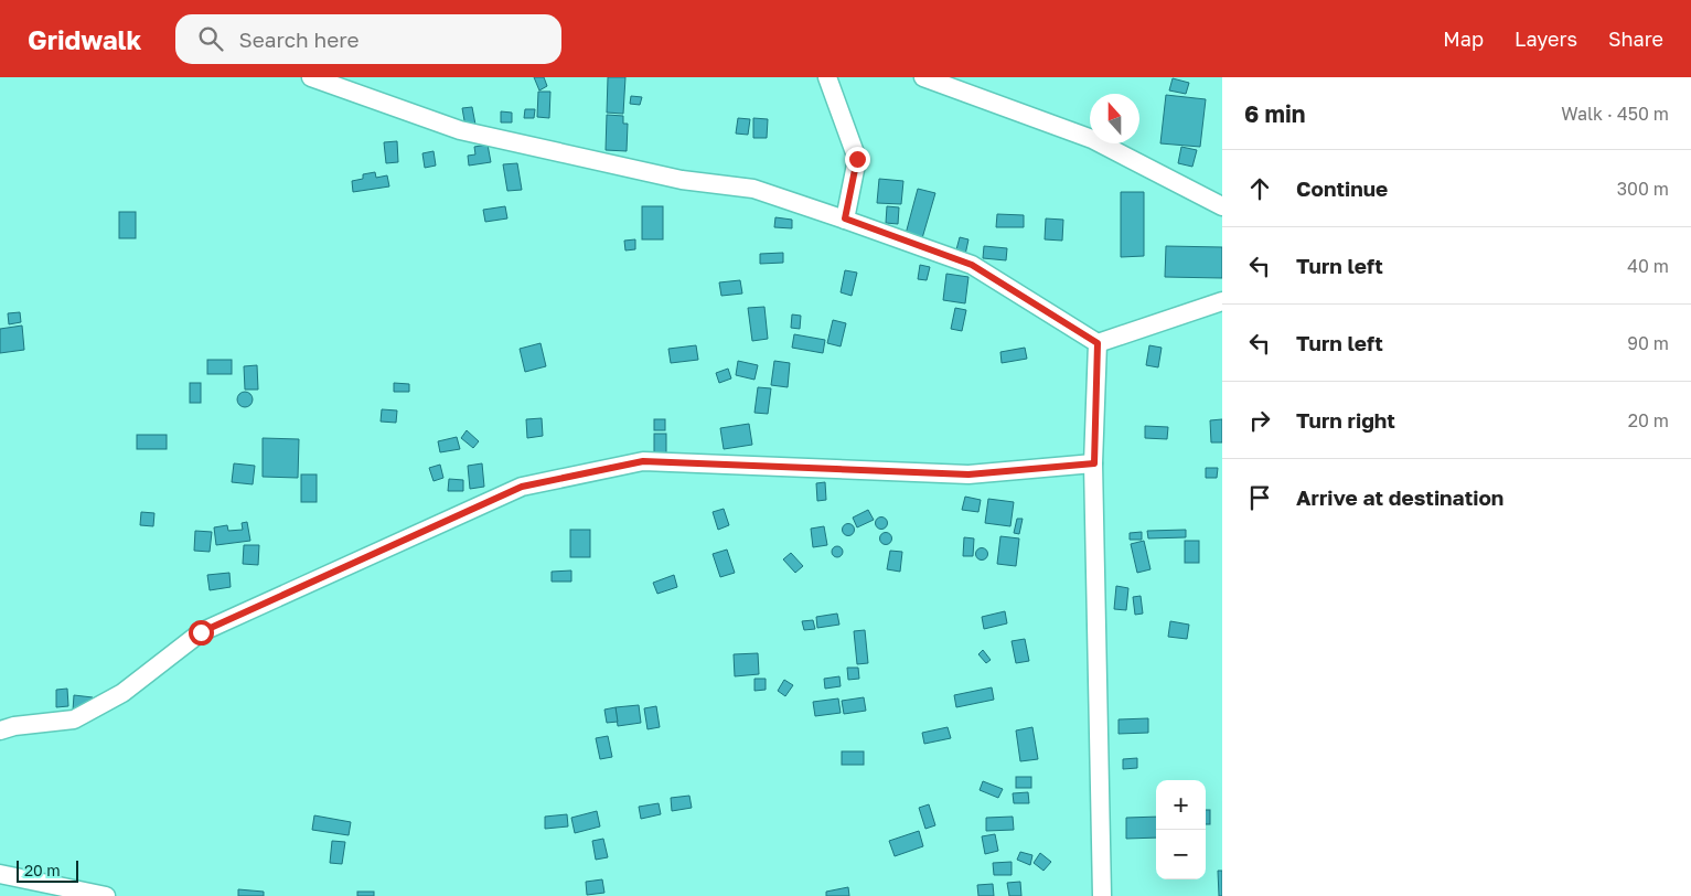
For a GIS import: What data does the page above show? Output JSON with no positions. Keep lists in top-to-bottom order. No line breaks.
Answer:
{"scale_bar":"20 m","north":"top","page":{"header":"Gridwalk","search":"Search here","nav":["Map","Layers","Share"],"heading":["6 min","Walk · 450 m"],"list":[["Continue","300 m"],["Turn left","40 m"],["Turn left","90 m"],["Turn right","20 m"],"Arrive at destination"],"map_buttons":["+","−"],"scale":"20 m"}}
